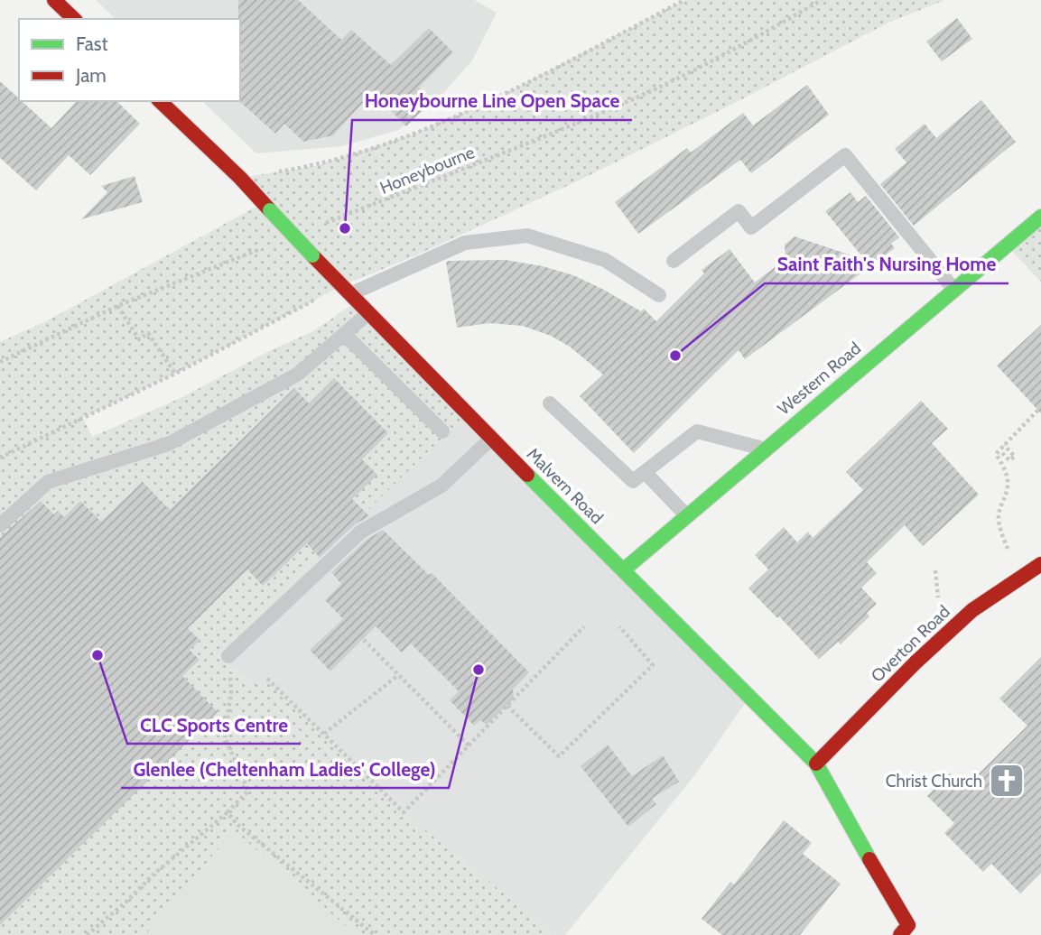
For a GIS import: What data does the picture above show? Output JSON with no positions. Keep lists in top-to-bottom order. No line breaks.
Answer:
{"streets":{"street":["Western Road","Malvern Road","Overton Road"],"path":["Honeybourne"]},"crossings":[["Western Road","Malvern Road"],["Malvern Road","Overton Road"]],"places":{"other":["Honeybourne Line Open Space","Saint Faith's Nursing Home","CLC Sports Centre","Glenlee (Cheltenham Ladies' College)"],"church":["Christ Church"]},"legend":["Fast","Jam"]}
